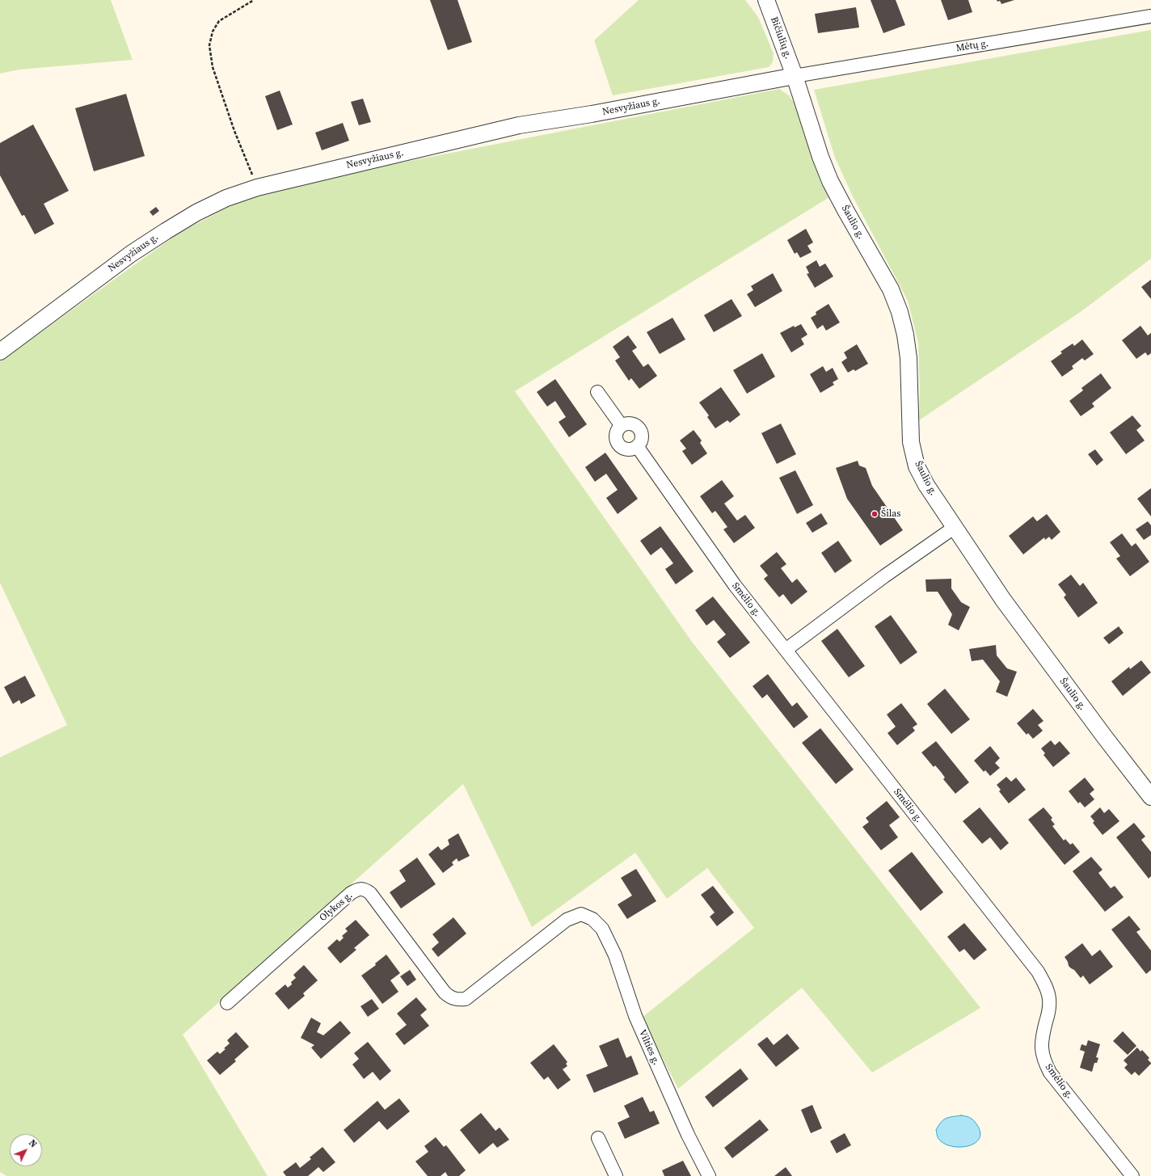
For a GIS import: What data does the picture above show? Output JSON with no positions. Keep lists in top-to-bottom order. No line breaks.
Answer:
{"streets":{"street":["Bičiulių g.","Mėtų g.","Nesvyžiaus g.","Šaulio g.","Smėlio g.","Olykos g.","Vilties g."]},"crossings":[["Bičiulių g.","Mėtų g."],["Bičiulių g.","Nesvyžiaus g."],["Bičiulių g.","Šaulio g."],["Mėtų g.","Nesvyžiaus g."],["Mėtų g.","Šaulio g."],["Nesvyžiaus g.","Šaulio g."],["Olykos g.","Vilties g."]],"places":["Šilas"],"north":"top right"}
